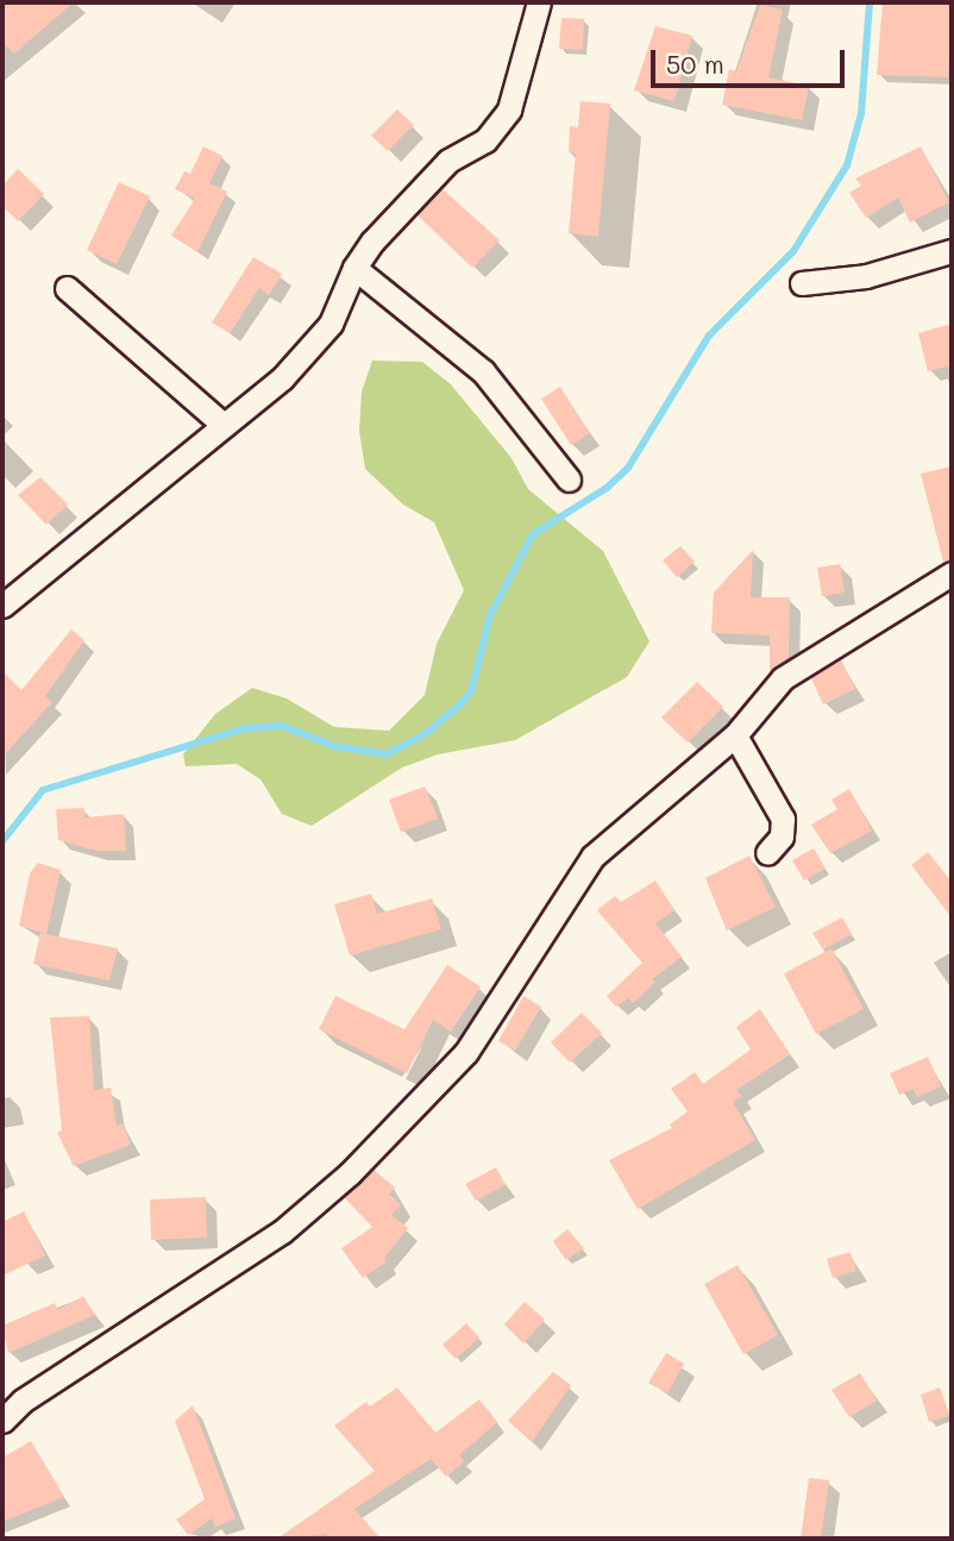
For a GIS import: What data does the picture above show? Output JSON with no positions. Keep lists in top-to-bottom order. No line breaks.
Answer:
{"scale_bar":"50 m"}
